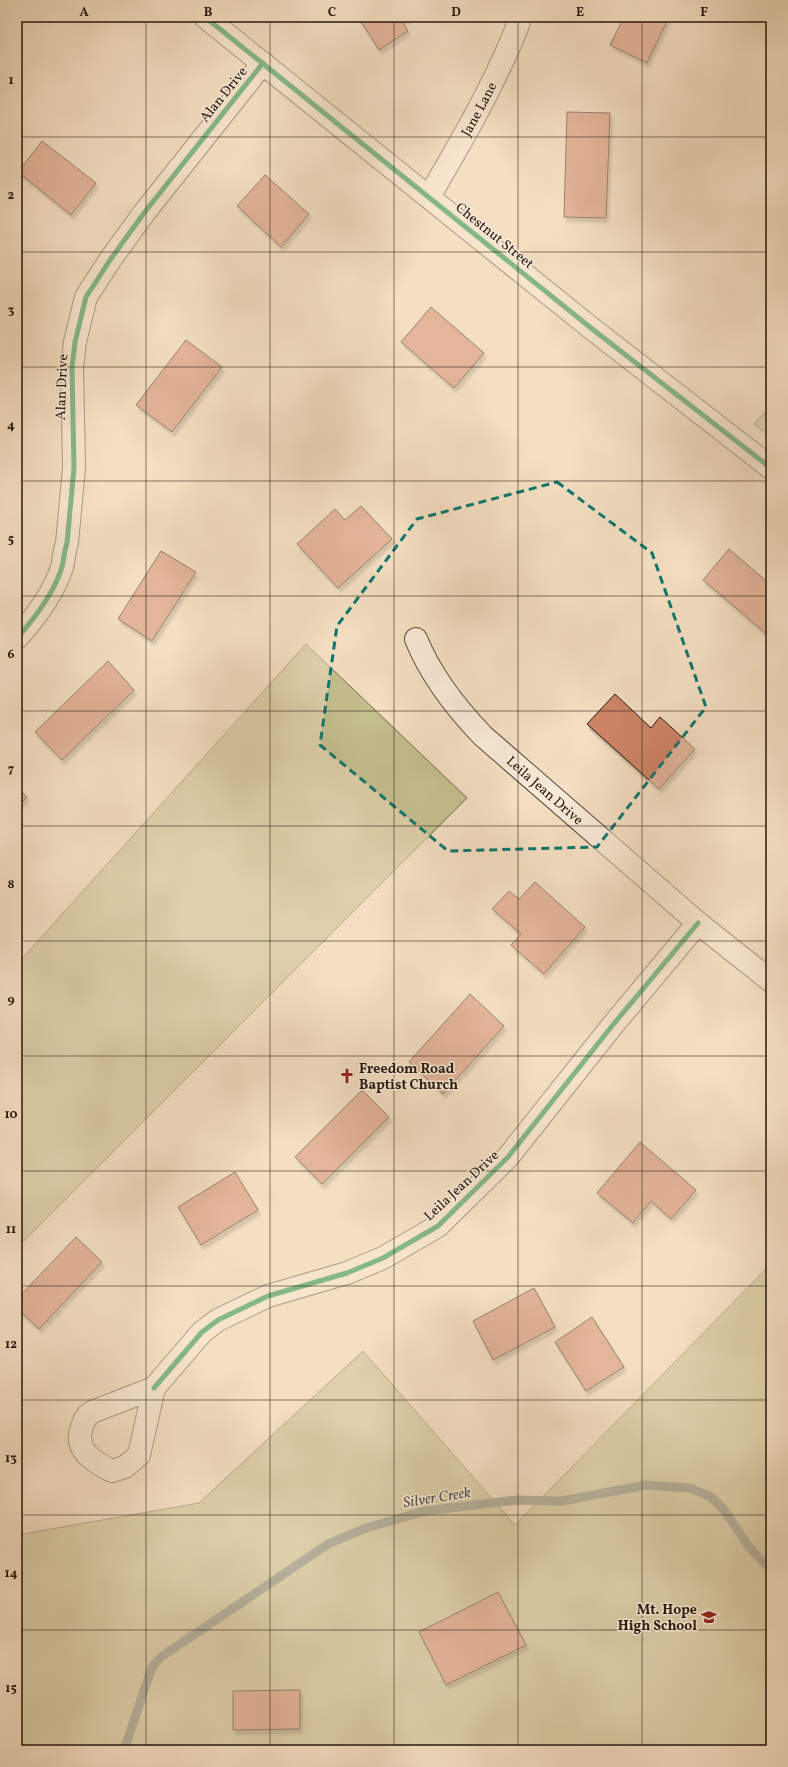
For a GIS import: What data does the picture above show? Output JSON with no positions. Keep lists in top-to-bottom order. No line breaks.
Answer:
{"streets":{"street":["Alan Drive","Jane Lane","Chestnut Street","Leila Jean Drive"]},"crossings":[["Alan Drive","Chestnut Street"],["Jane Lane","Chestnut Street"]],"water":["Silver Creek"],"places":{"church":["Freedom Road Baptist Church"],"school or university":["Mt. Hope High School"]},"grid":{"columns":["A","B","C","D","E","F"],"rows":["1","2","3","4","5","6","7","8","9","10","11","12","13","14","15"]}}
